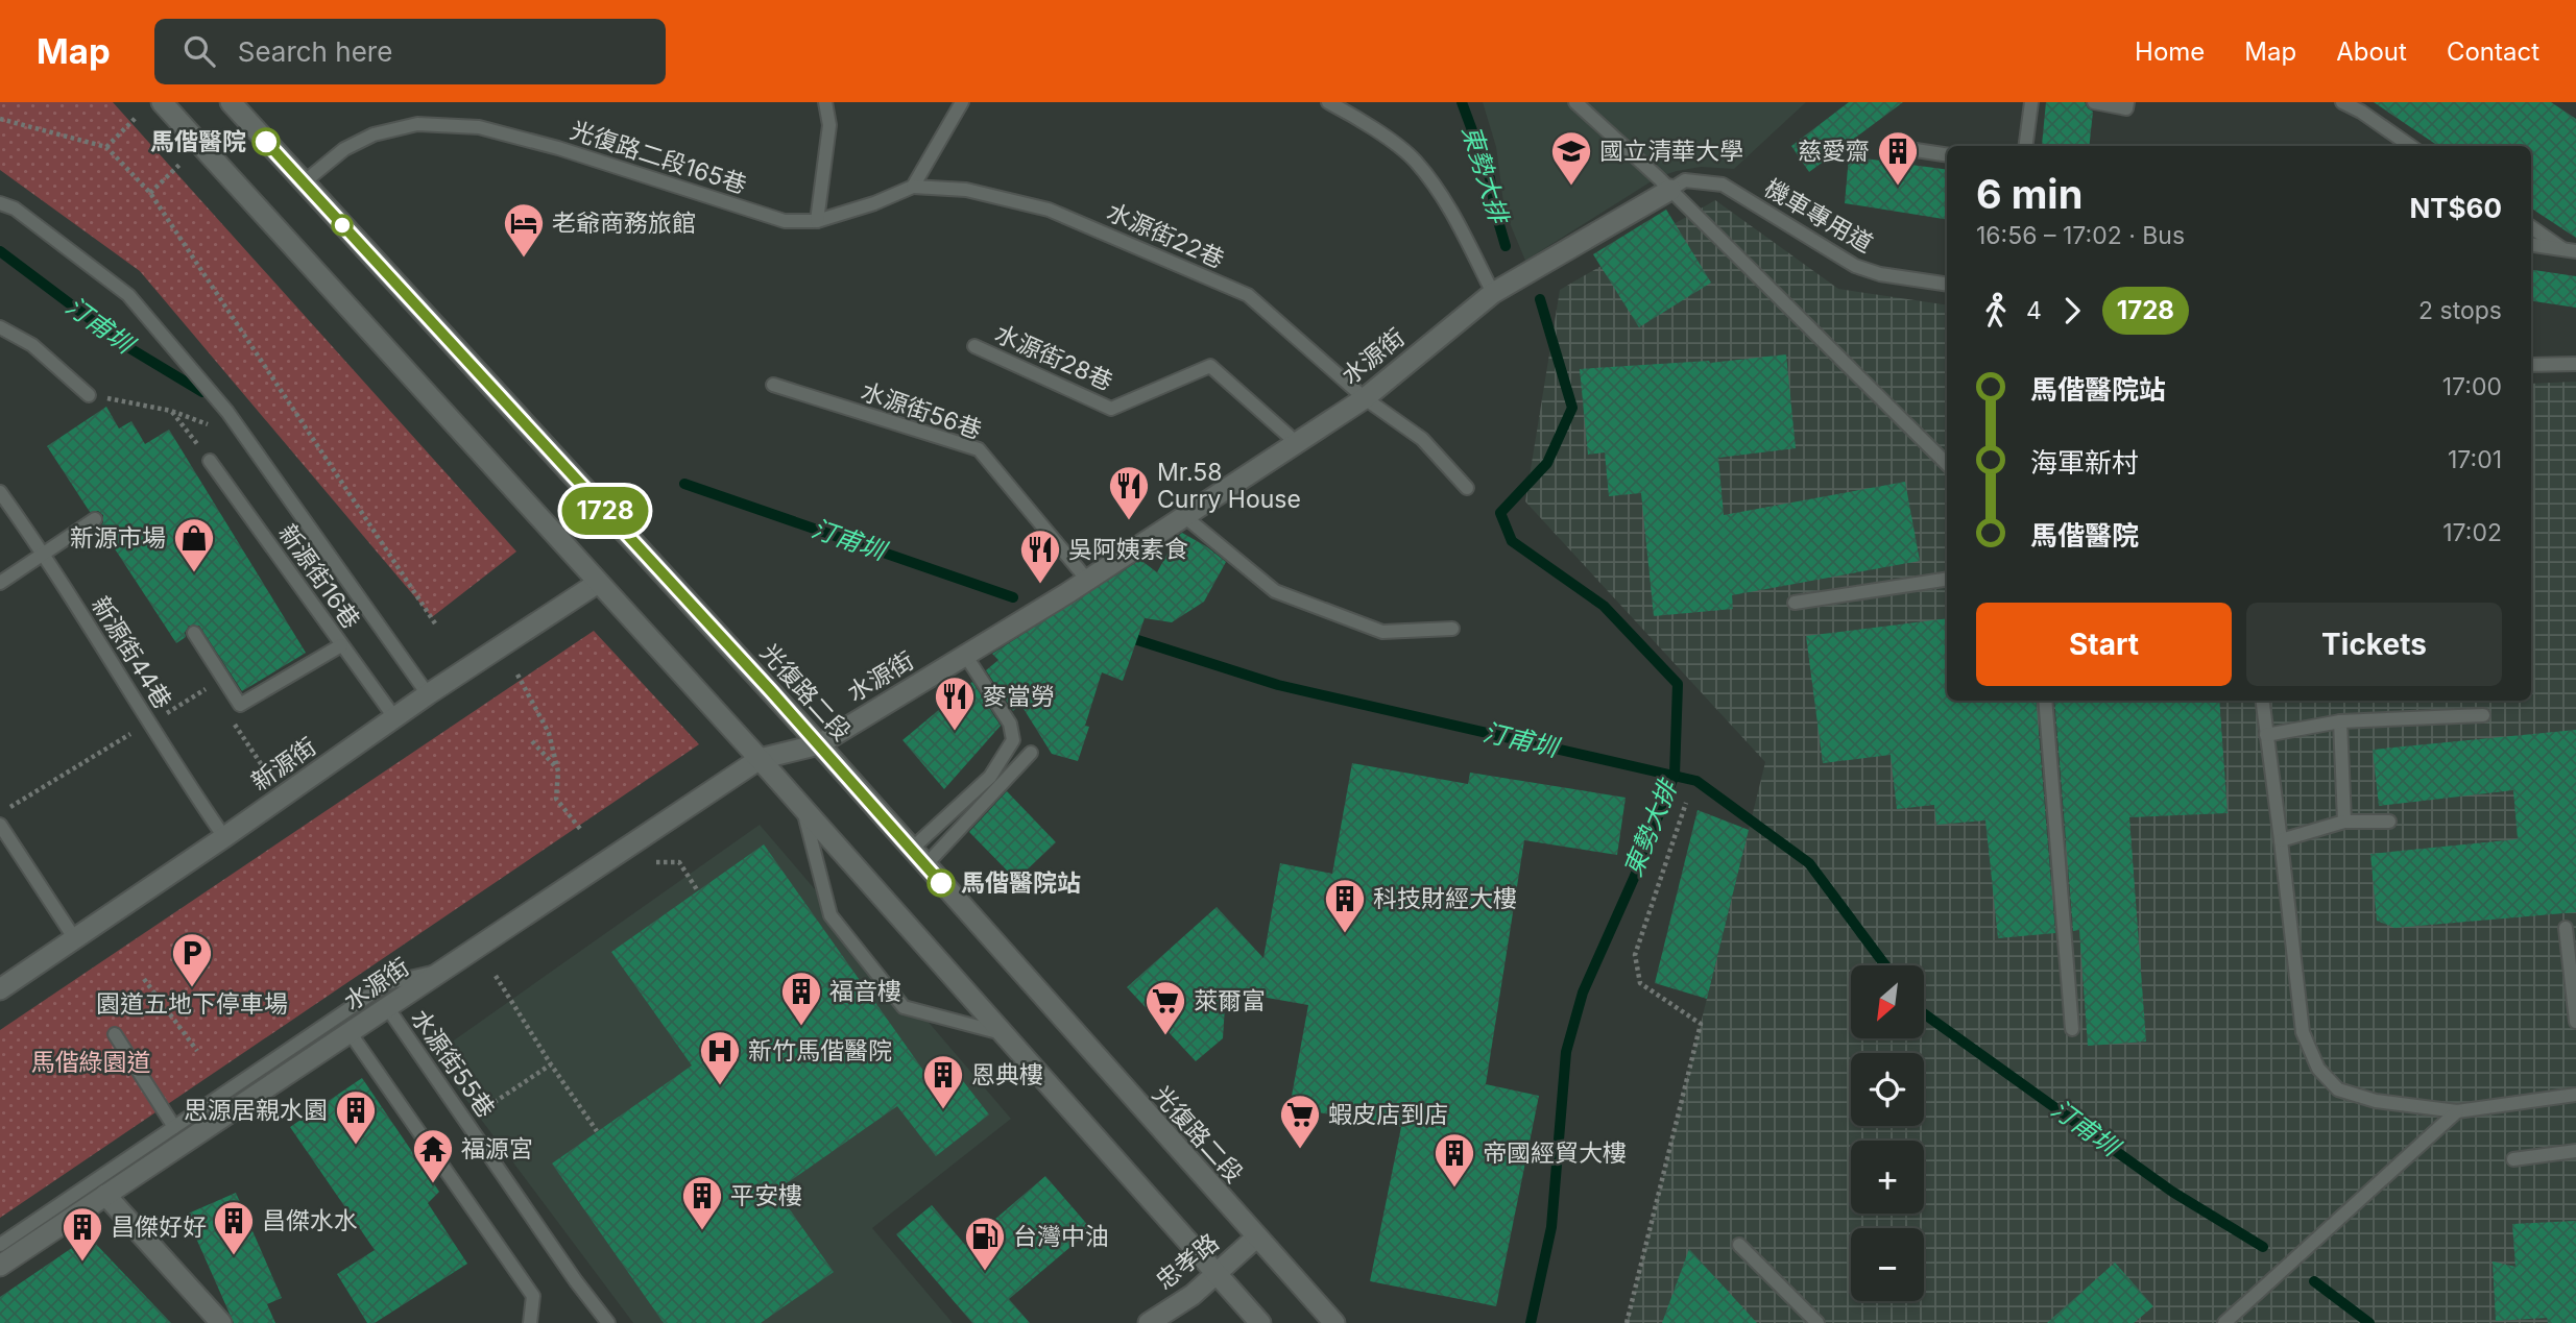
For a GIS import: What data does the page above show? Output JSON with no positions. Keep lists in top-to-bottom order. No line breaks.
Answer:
{"streets":{"main road":["水源街","光復路二段","新源街","忠孝路"],"lane":["光復路二段165巷","機車專用道","水源街22巷","水源街28巷","水源街56巷","新源街16巷","新源街44巷","水源街55巷"]},"crossings":[["光復路二段165巷","水源街22巷"],["光復路二段165巷","光復路二段"],["機車專用道","水源街"],["水源街22巷","水源街"],["水源街","水源街28巷"],["水源街","水源街56巷"],["水源街","光復路二段"],["水源街","水源街55巷"],["新源街16巷","新源街"],["新源街44巷","新源街"],["光復路二段","忠孝路"]],"water":["東勢大排","汀甫圳"],"parks":["馬偕綠園道"],"places":{"other":["馬偕醫院","馬偕醫院站"],"school or university":["國立清華大學"],"building":["慈愛齋","科技財經大樓","福音樓","恩典樓","思源居親水園","帝國經貿大樓","平安樓","昌傑水水","昌傑好好"],"hotel":["老爺商務旅館"],"restaurant":["Mr.58 Curry House","吳阿姨素食","麥當勞"],"shop":["新源市場"],"parking":["園道五地下停車場"],"supermarket":["萊爾富","蝦皮店到店"],"hospital":["新竹馬偕醫院"],"temple":["福源宮"],"fuel station":["台灣中油"]},"lines":["bus line 1728"],"north":"bottom left","page":{"header":"Map","search":"Search here","nav":["Home","Map","About","Contact"],"on_map":"1728","heading":["6 min","16:56 – 17:02 · Bus","NT$60"],"legs":["4","1728","2 stops"],"list":[{"name":"馬偕醫院站","value":"17:00"},{"name":"海軍新村","value":"17:01"},{"name":"馬偕醫院","value":"17:02"}],"buttons":["Start","Tickets"],"map_buttons":["+","−"]}}
